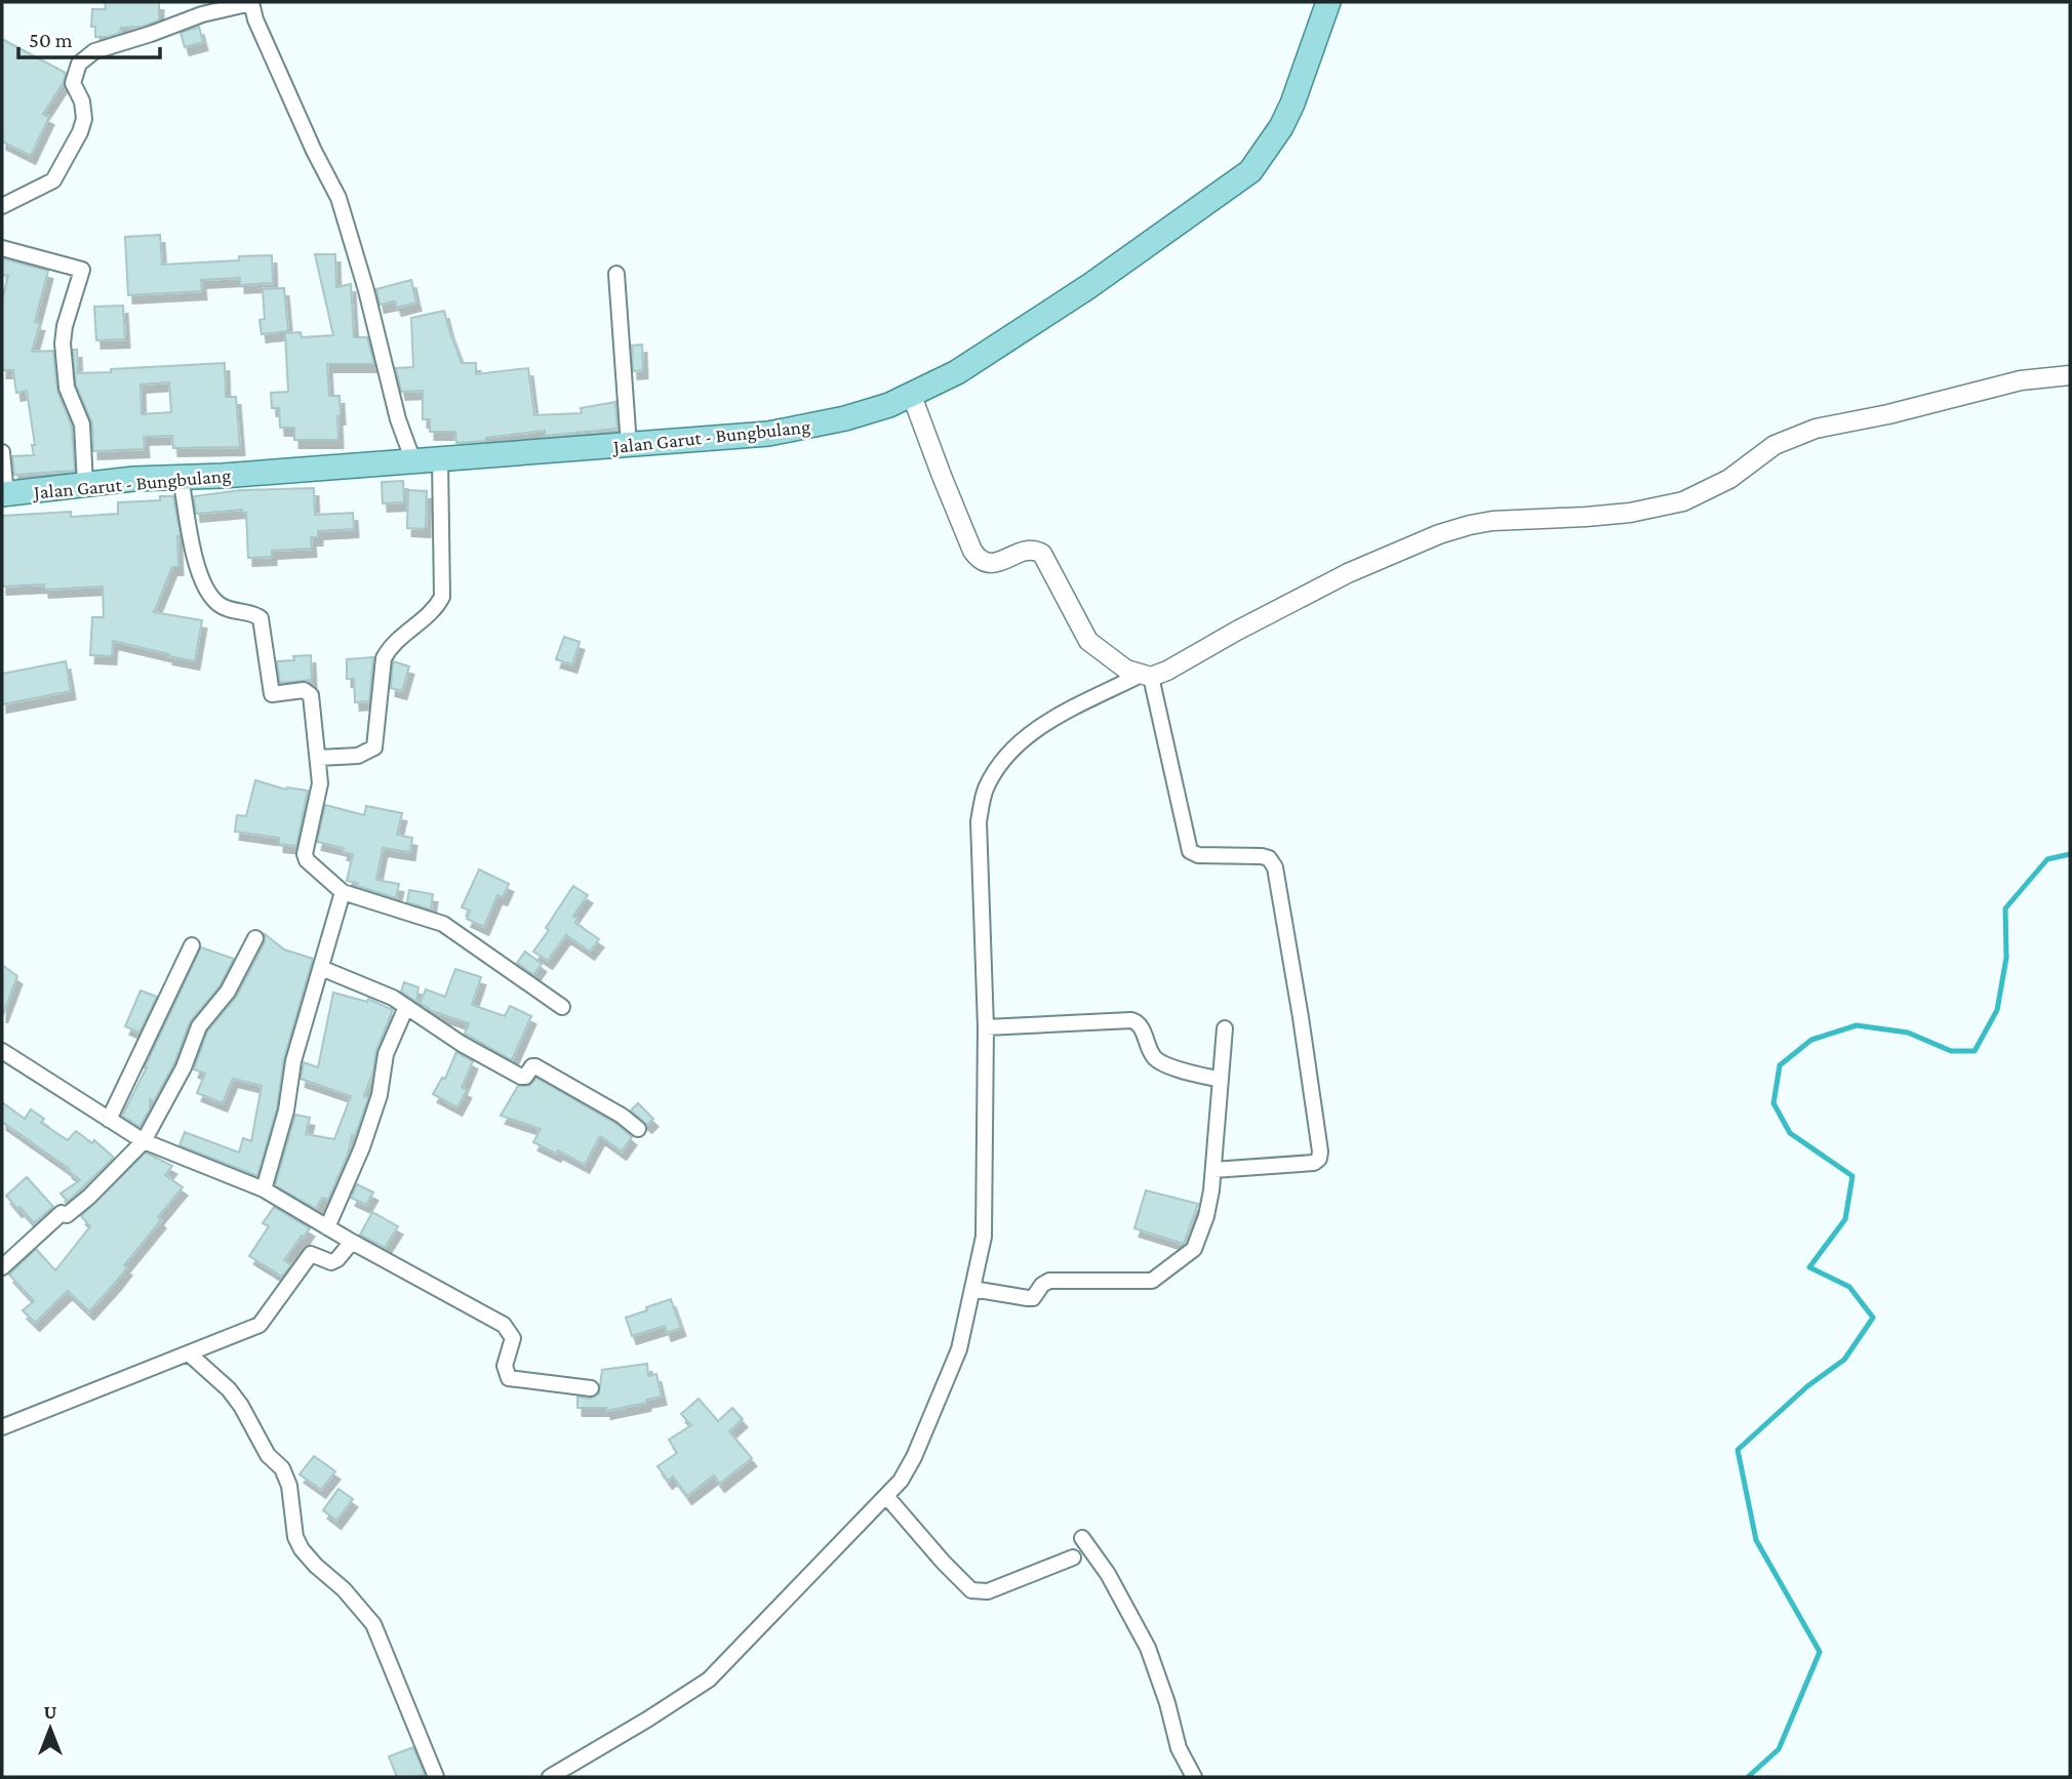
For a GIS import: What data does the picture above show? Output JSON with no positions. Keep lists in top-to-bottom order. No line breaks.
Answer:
{"streets":{"main road":["Jalan Garut - Bungbulang"]},"scale_bar":"50 m","north":"top"}
